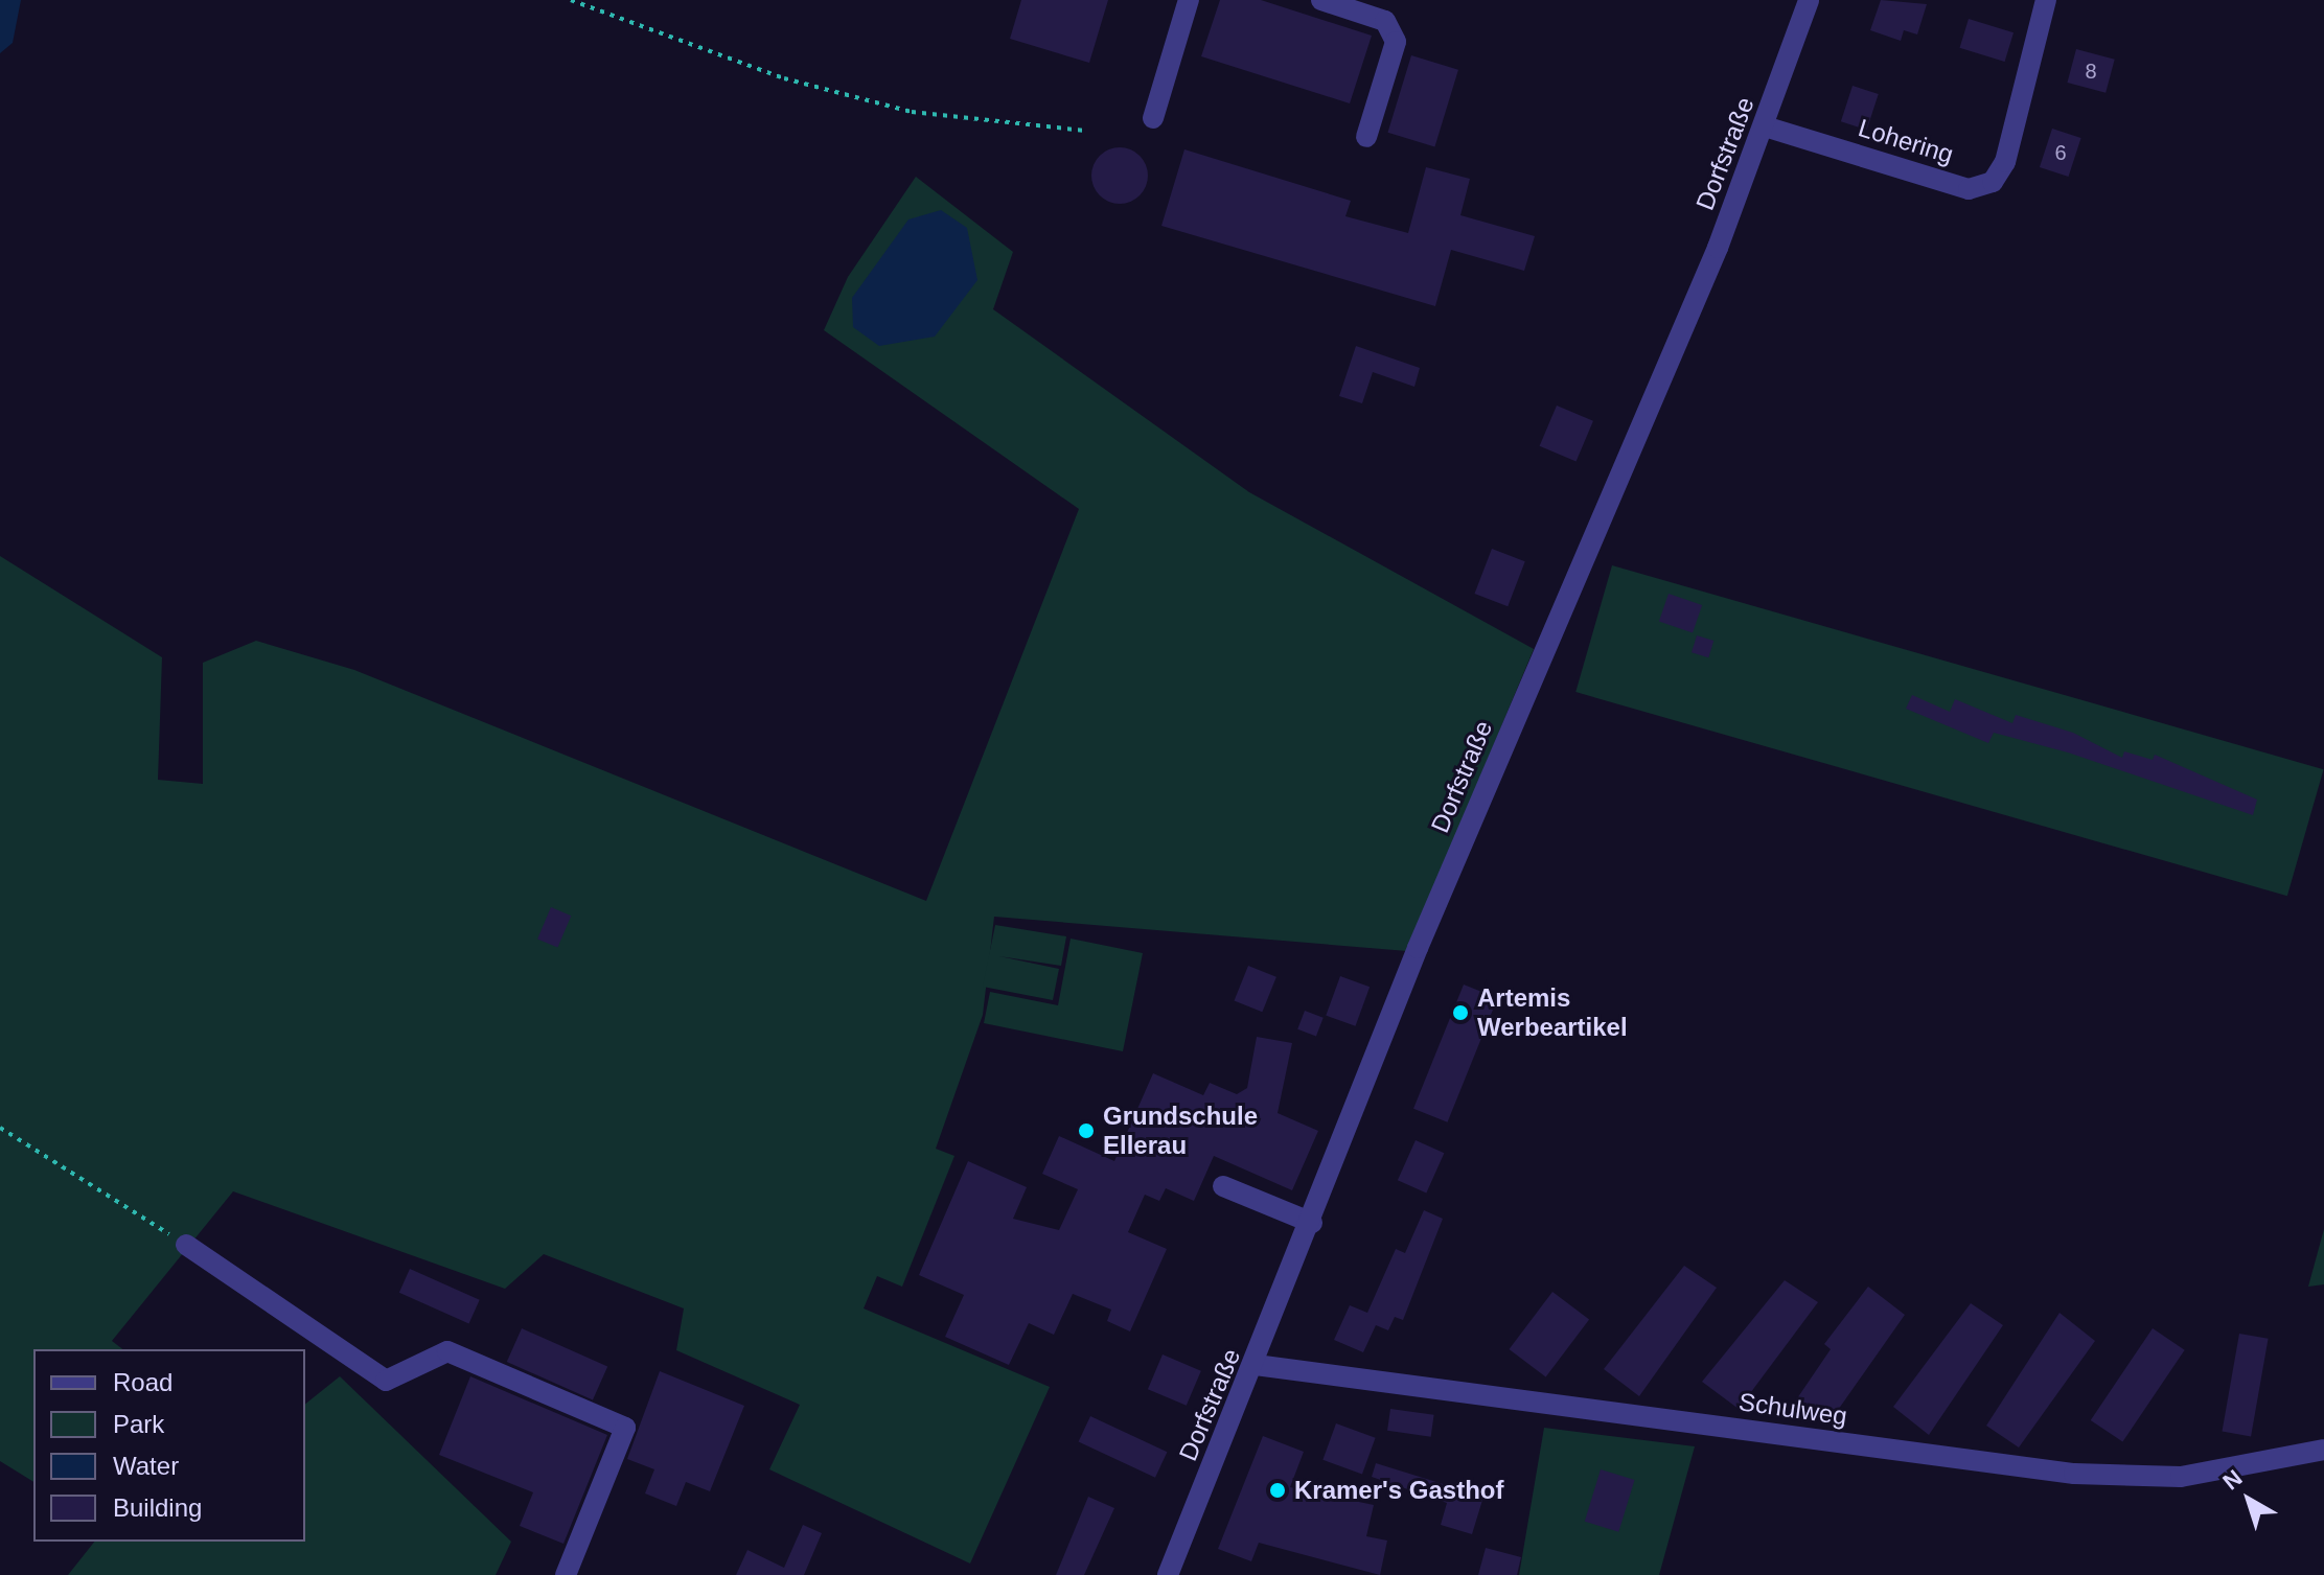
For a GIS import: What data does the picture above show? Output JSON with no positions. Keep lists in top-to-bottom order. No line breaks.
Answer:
{"streets":{"street":["Lohering","Dorfstraße","Schulweg"]},"crossings":[["Lohering","Dorfstraße"],["Dorfstraße","Schulweg"]],"places":["Artemis Werbeartikel","Grundschule Ellerau","Kramer's Gasthof"],"house_numbers":["8","6"],"legend":["Road","Park","Water","Building"],"north":"top left"}
